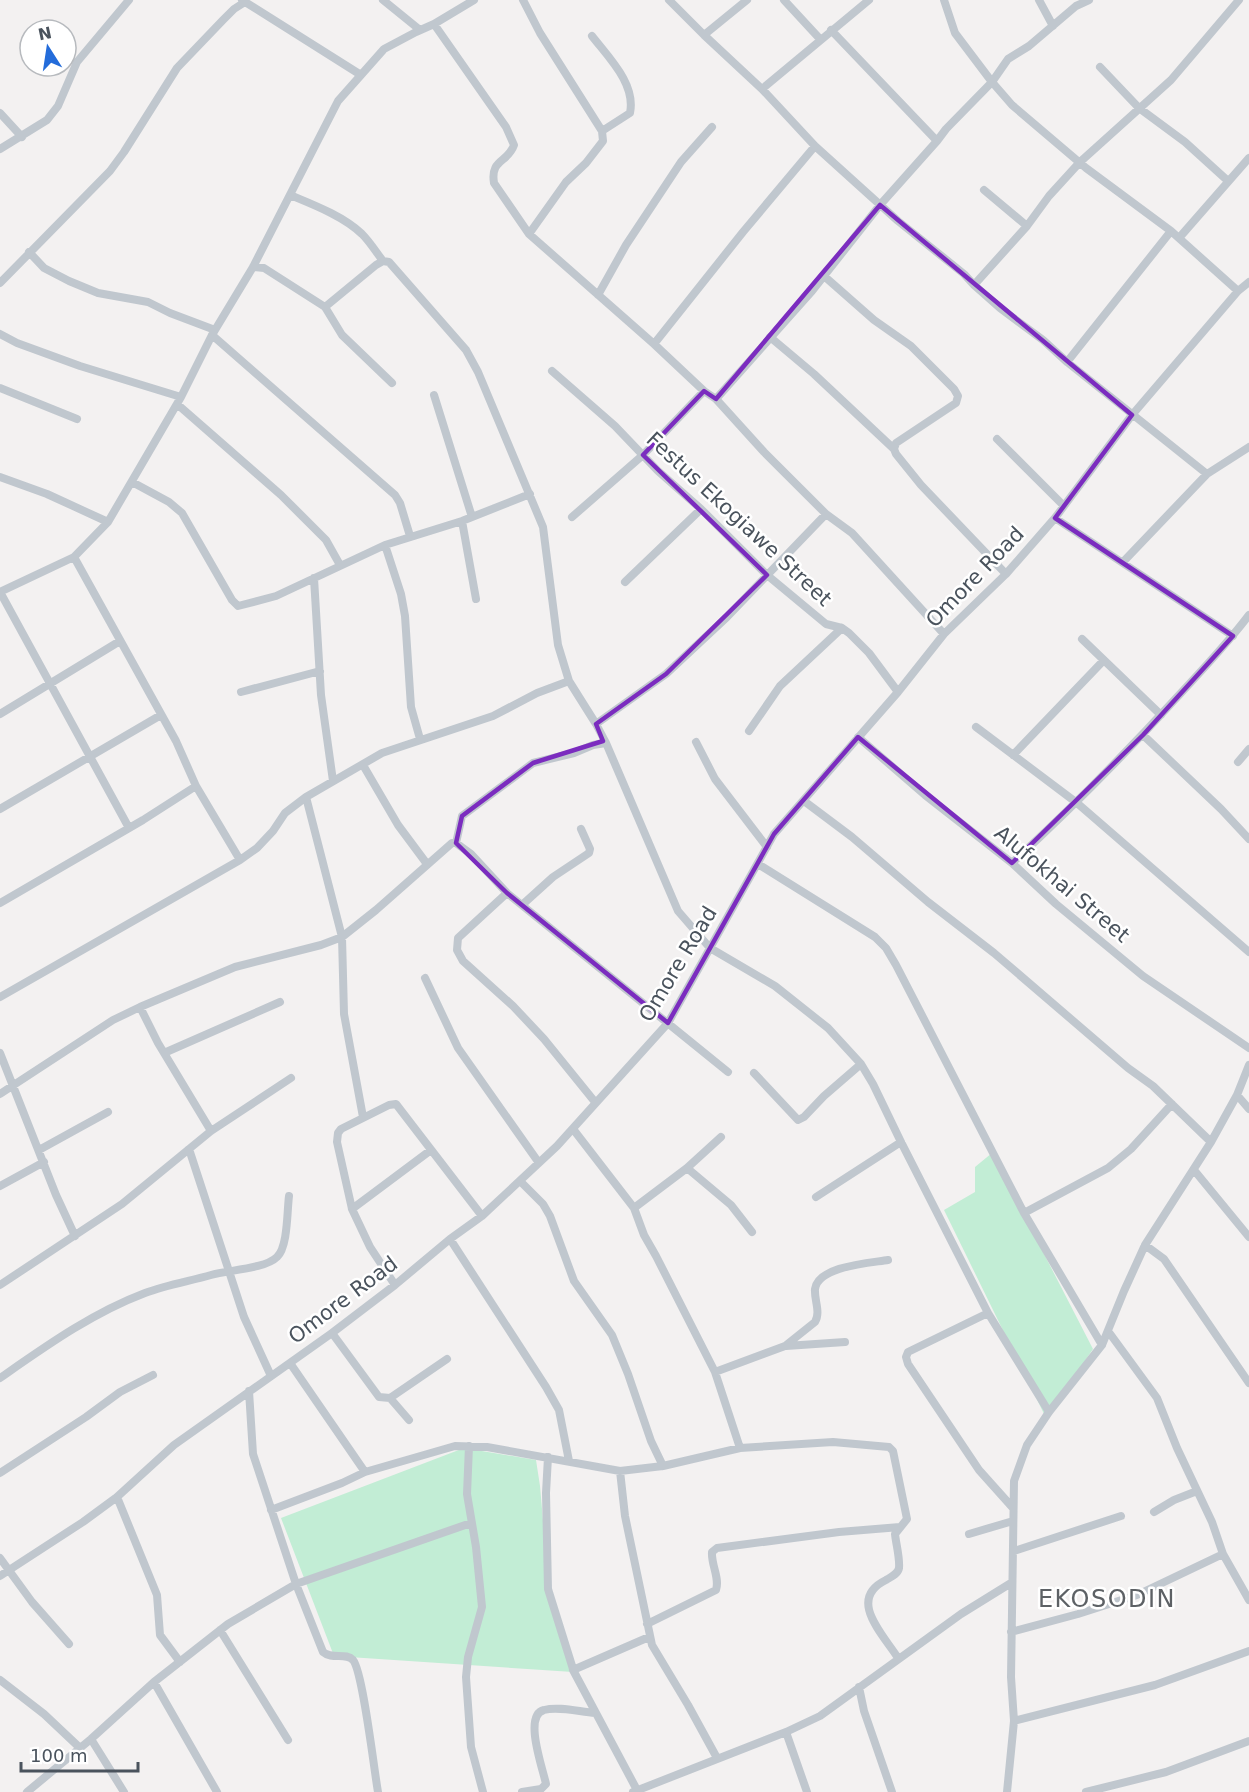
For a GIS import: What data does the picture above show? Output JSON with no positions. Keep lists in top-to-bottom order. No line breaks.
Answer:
{"streets":{"street":["Festus Ekogiawe Street","Omore Road","Alufokhai Street"]},"crossings":[["Festus Ekogiawe Street","Omore Road"],["Omore Road","Alufokhai Street"]],"districts":["EKOSODIN"],"scale_bar":"100 m","north":"top"}
